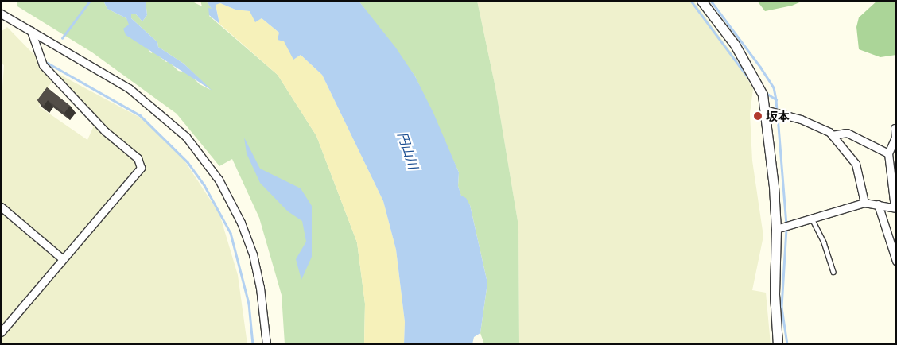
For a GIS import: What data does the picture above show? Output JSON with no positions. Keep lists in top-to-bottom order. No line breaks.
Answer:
{"water":["円山川"],"places":["坂本"]}
